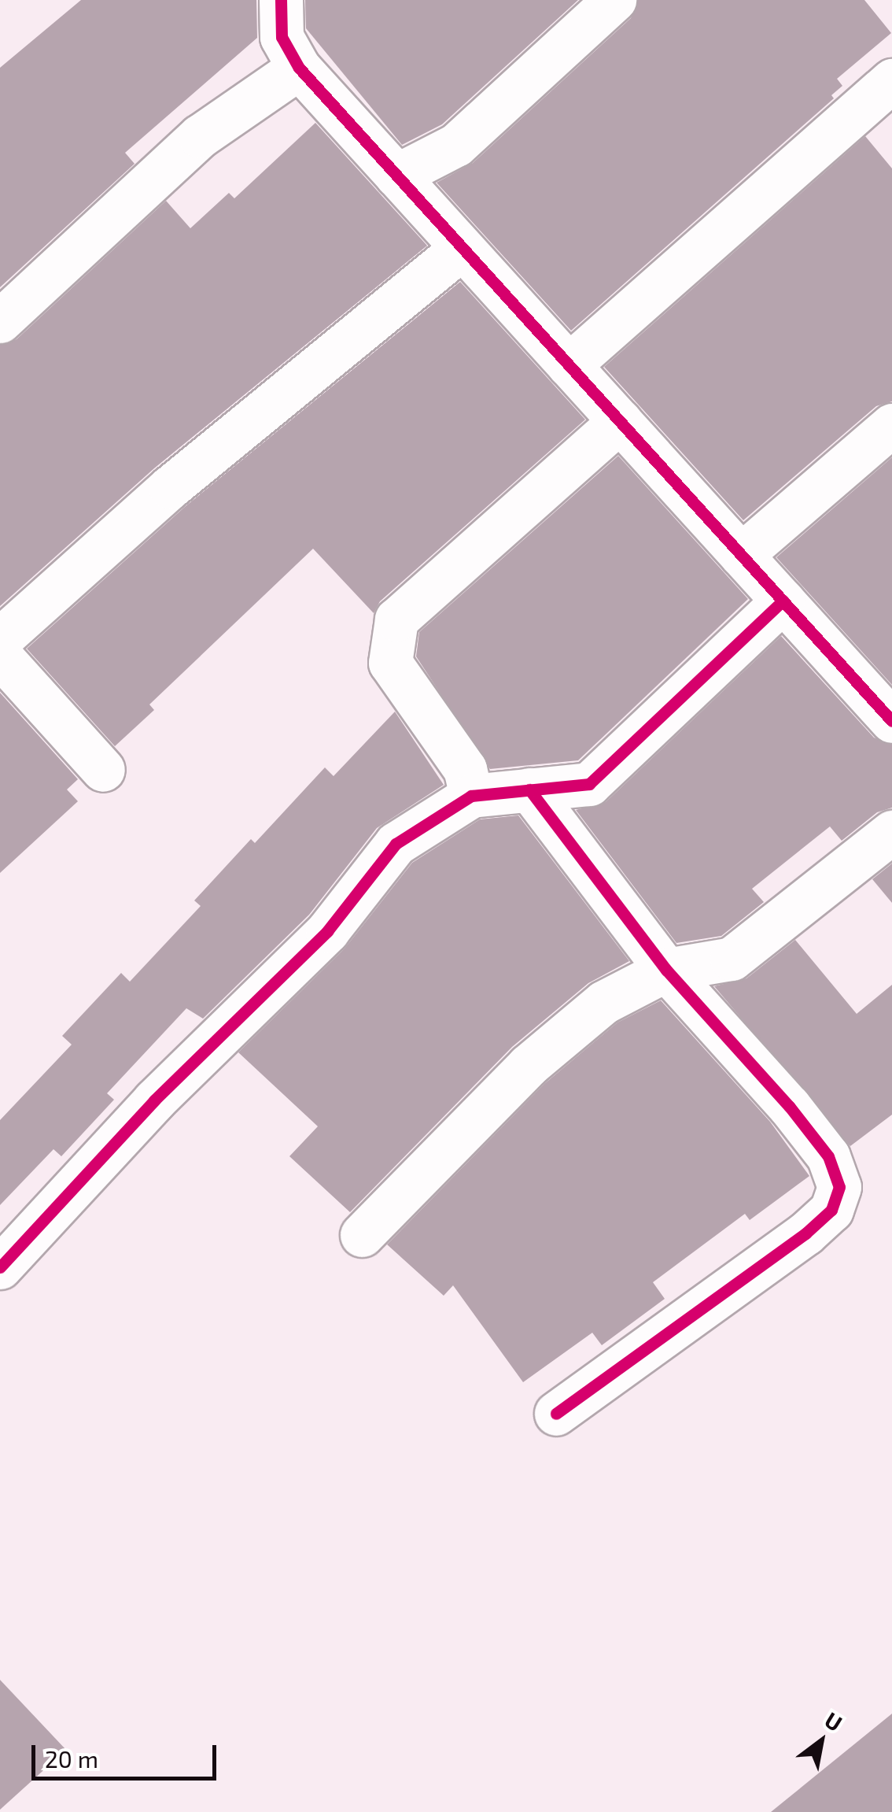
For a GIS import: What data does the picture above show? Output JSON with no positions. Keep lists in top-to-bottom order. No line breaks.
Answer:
{"scale_bar":"20 m","north":"top right"}
